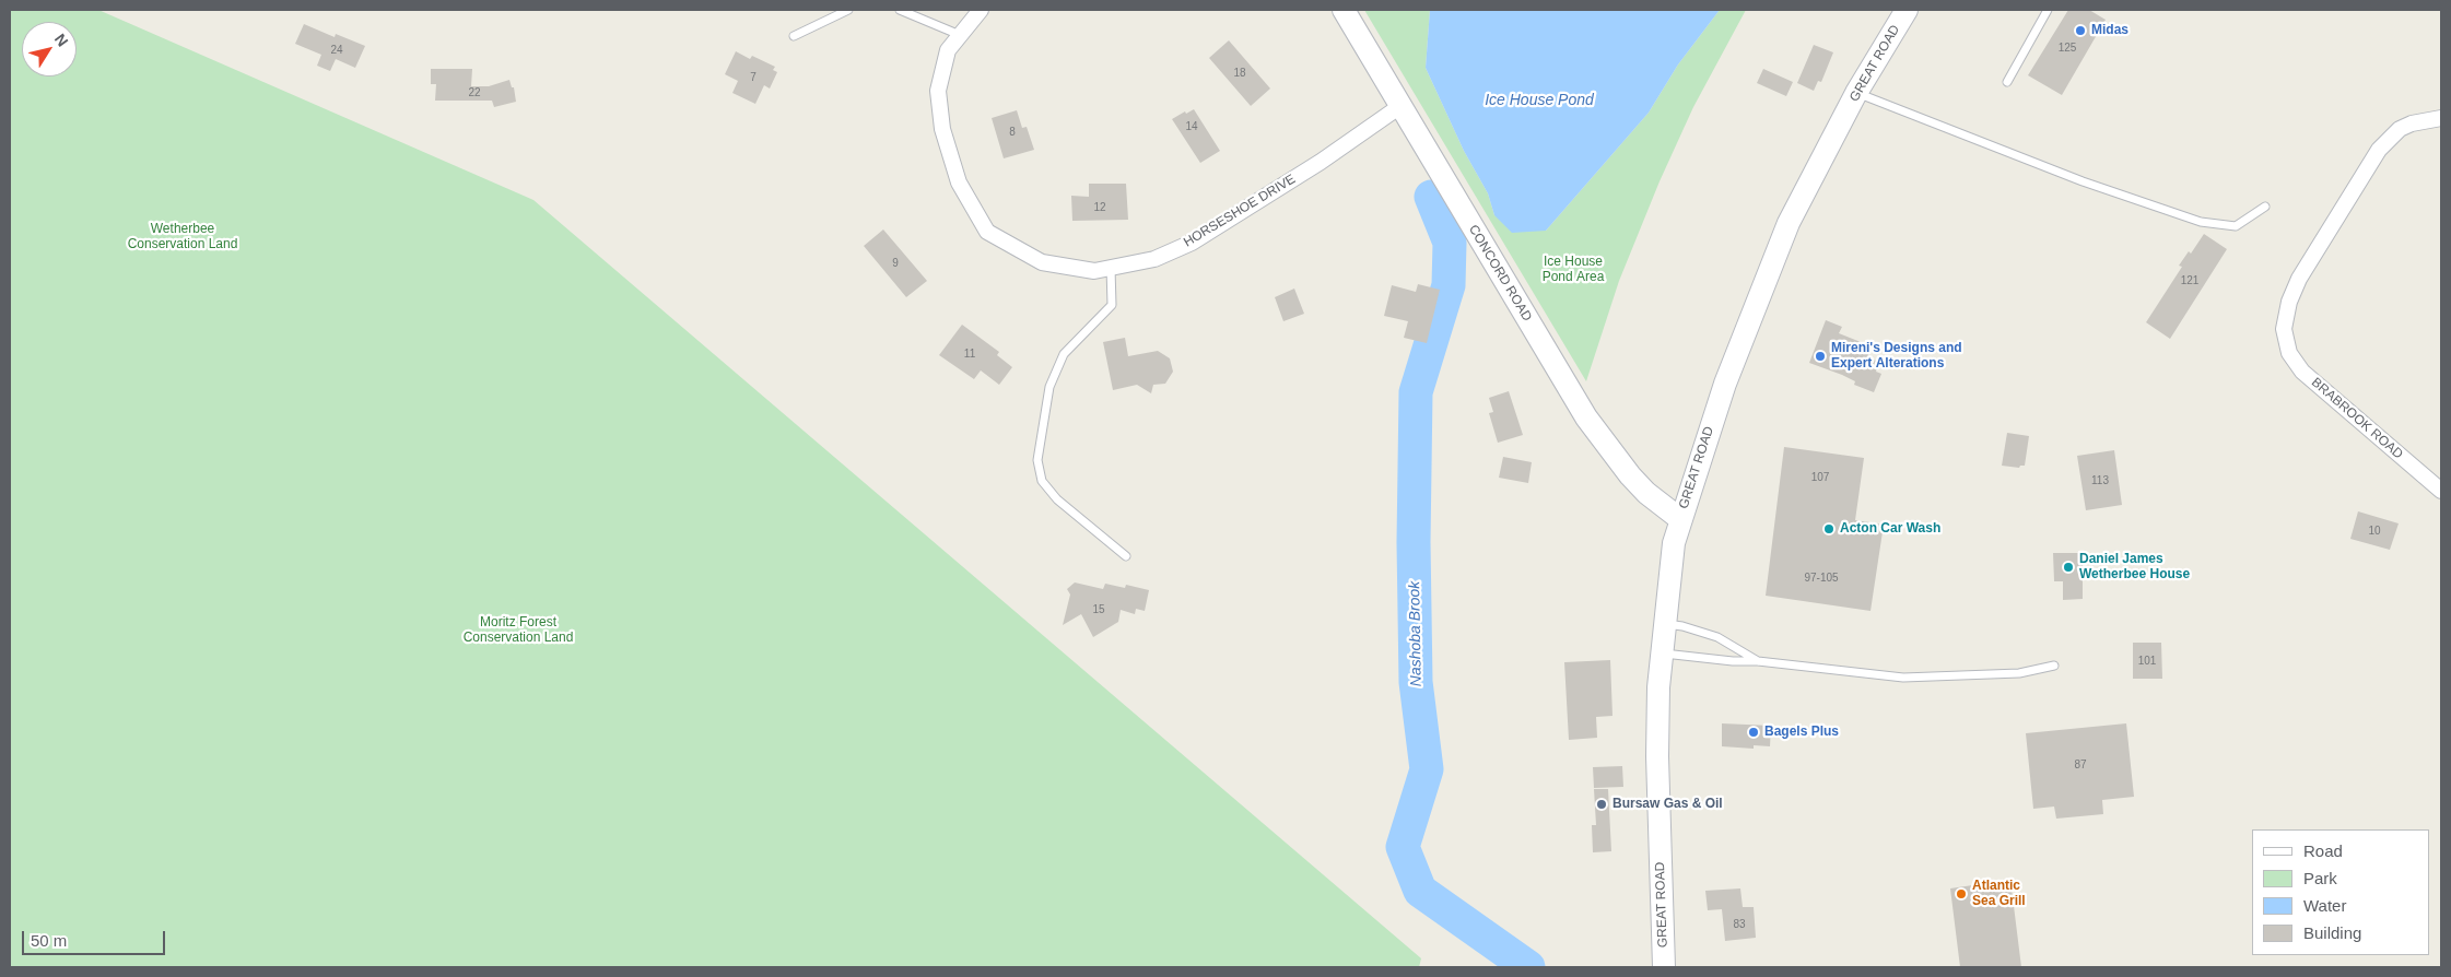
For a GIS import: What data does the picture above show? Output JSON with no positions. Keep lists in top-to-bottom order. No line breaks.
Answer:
{"streets":{"main road":["GREAT ROAD","CONCORD ROAD"],"street":["HORSESHOE DRIVE","BRABROOK ROAD"]},"crossings":[["GREAT ROAD","CONCORD ROAD"],["HORSESHOE DRIVE","CONCORD ROAD"]],"water":["Ice House Pond","Nashoba Brook"],"parks":["Wetherbee Conservation Land","Ice House Pond Area","Moritz Forest Conservation Land"],"places":["Midas","Mireni's Designs and Expert Alterations","Acton Car Wash","Daniel James Wetherbee House","Bagels Plus","Bursaw Gas & Oil","Atlantic Sea Grill"],"house_numbers":["125","24","18","7","22","14","8","12","9","121","11","107","113","10","97-105","15","101","87","83"],"legend":["Road","Park","Water","Building"],"scale_bar":"50 m","north":"top right"}
